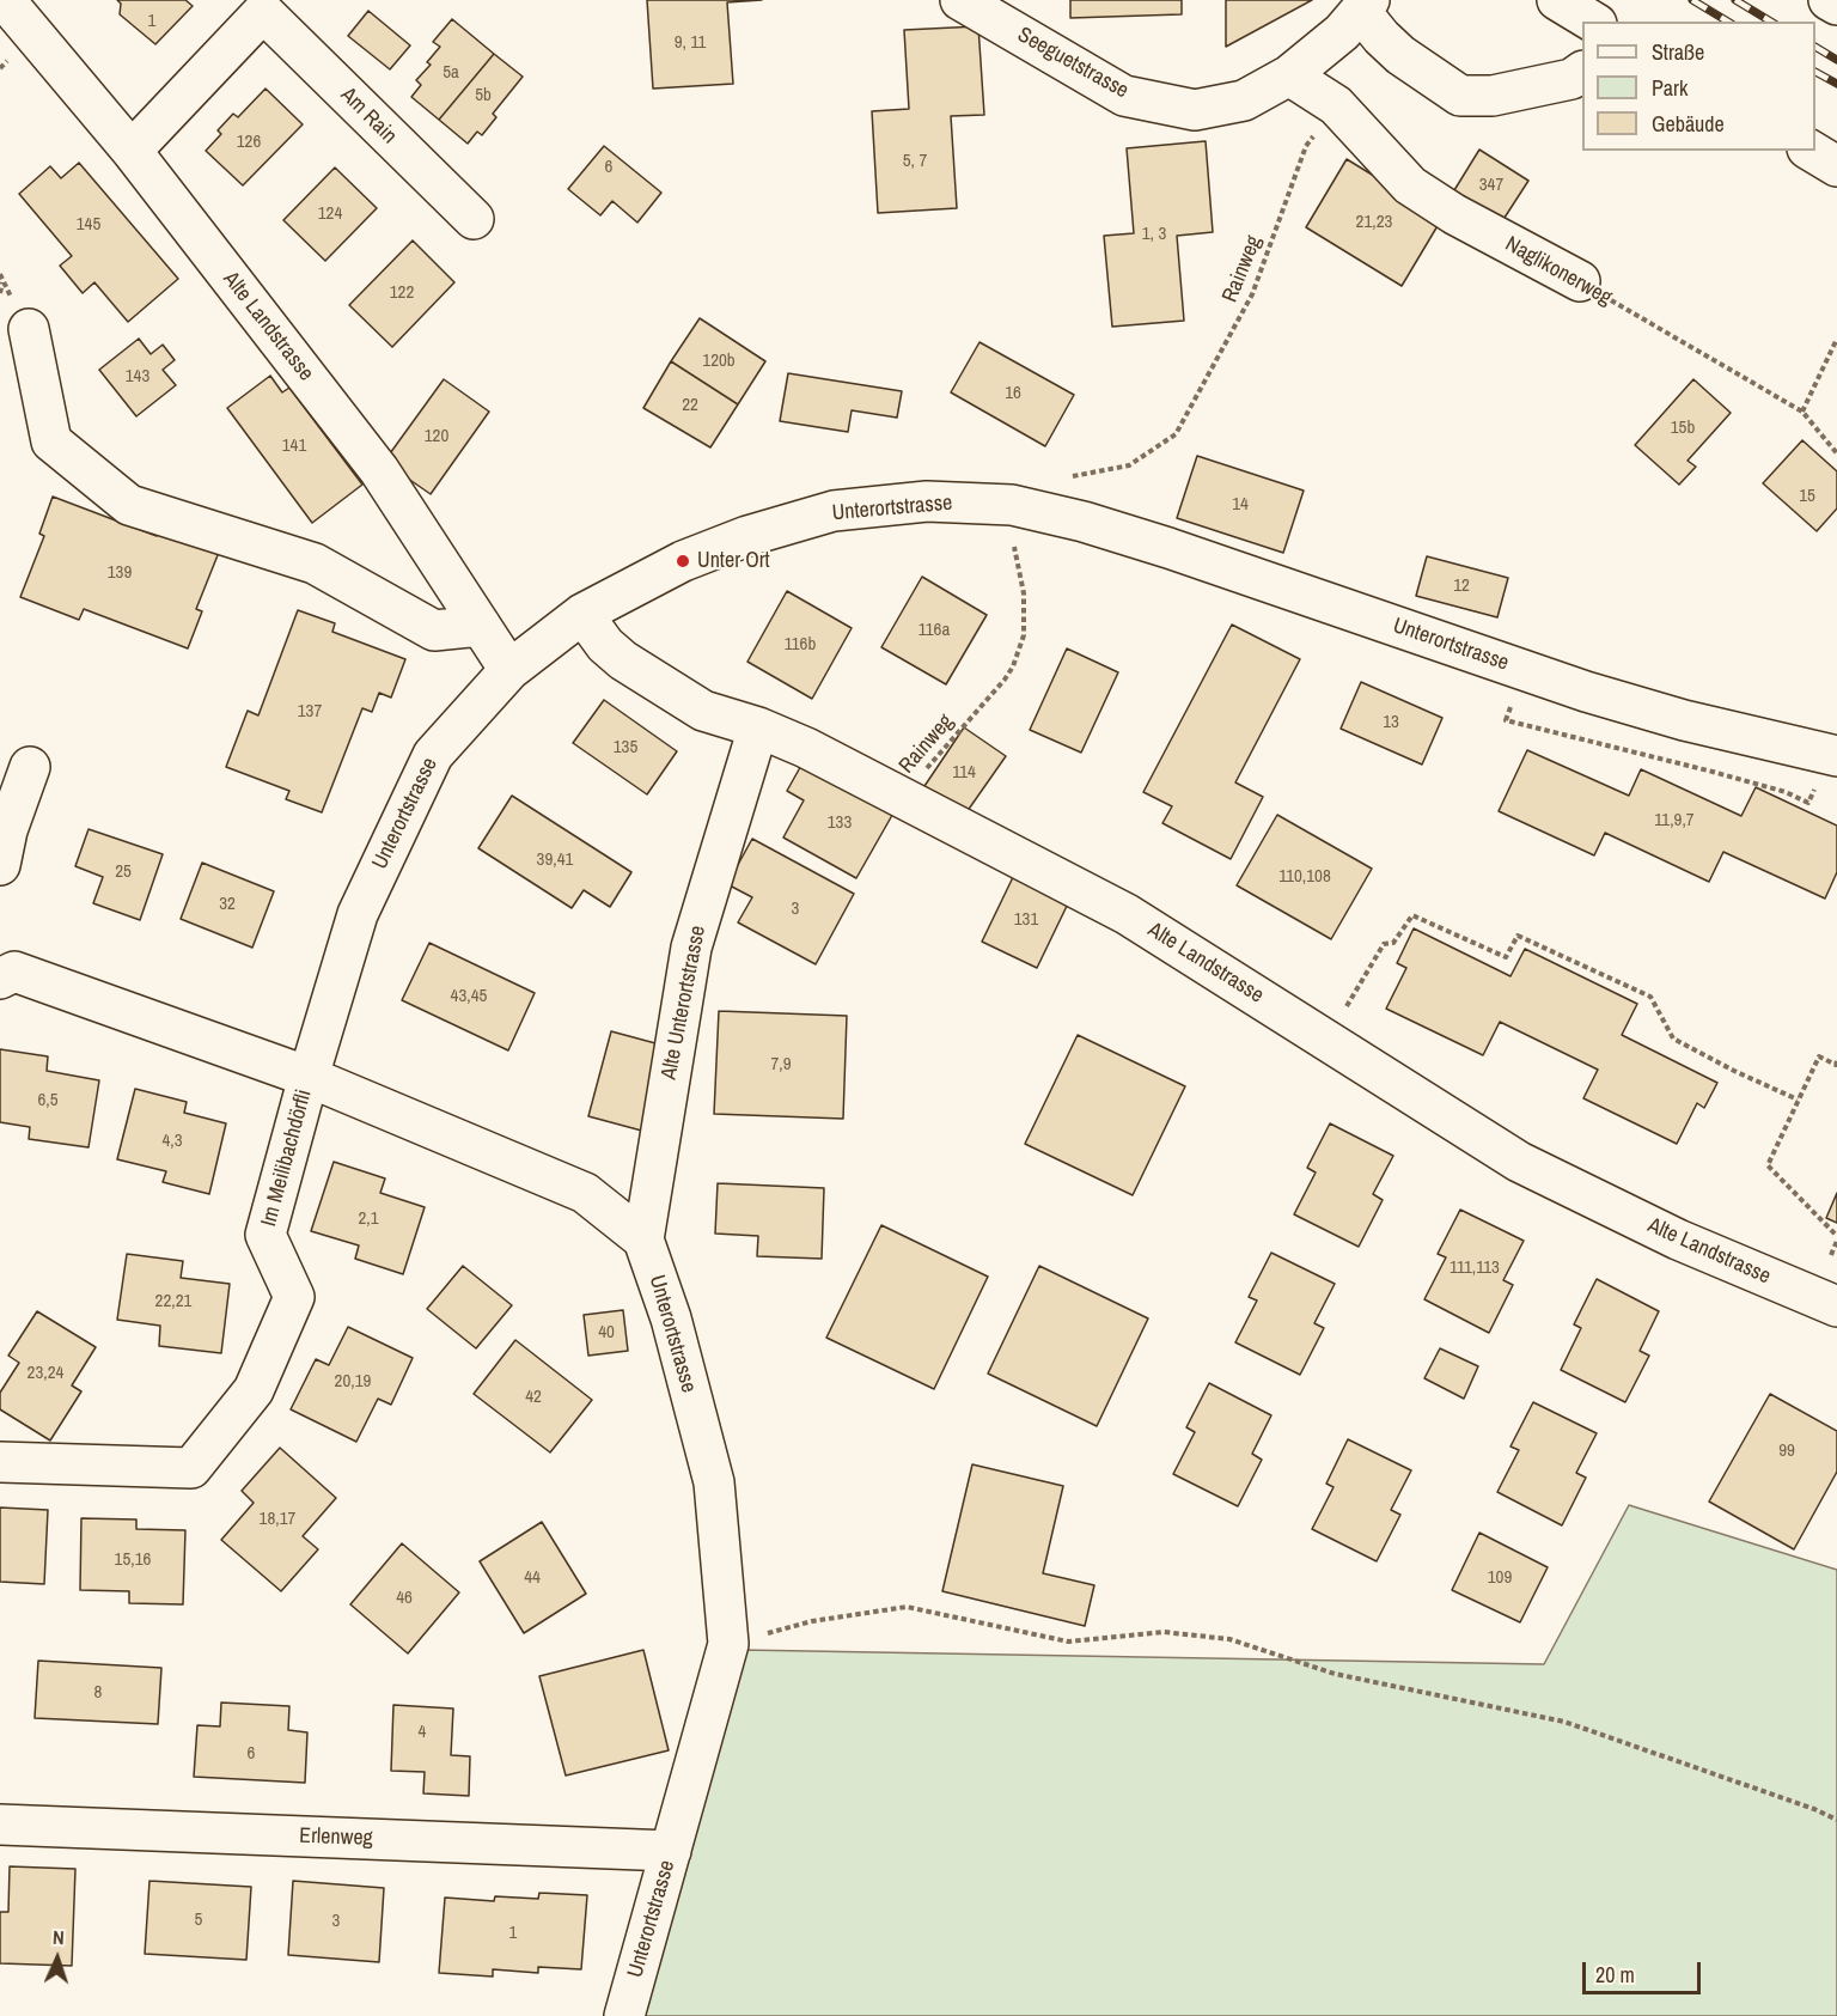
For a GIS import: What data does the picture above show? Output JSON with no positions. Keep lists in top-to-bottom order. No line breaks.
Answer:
{"streets":{"street":["Seeguetstrasse","Am Rain","Naglikonerweg","Alte Landstrasse","Unterortstrasse","Alte Unterortstrasse","Im Meilibachdörfli","Erlenweg"],"path":["Rainweg"]},"crossings":[["Seeguetstrasse","Naglikonerweg"],["Am Rain","Alte Landstrasse"],["Rainweg","Naglikonerweg"],["Rainweg","Alte Landstrasse"],["Alte Landstrasse","Unterortstrasse"],["Alte Landstrasse","Alte Unterortstrasse"],["Unterortstrasse","Alte Unterortstrasse"],["Unterortstrasse","Im Meilibachdörfli"],["Unterortstrasse","Erlenweg"]],"places":["Unter Ort"],"house_numbers":["1","9, 11","5a","5b","126","5, 7","6","347","124","21,23","145","1, 3","122","120b","143","16","22","15b","120","141","15","14","139","12","116a","116b","137","13","135","114","11,9,7","133","39,41","25","110,108","32","3","131","43,45","7,9","6,5","4,3","2,1","111,113","22,21","40","23,24","20,19","42","99","18,17","15,16","44","109","46","8","4","6","5","3","1"],"legend":["Straße","Park","Gebäude"],"scale_bar":"20 m","north":"top"}
